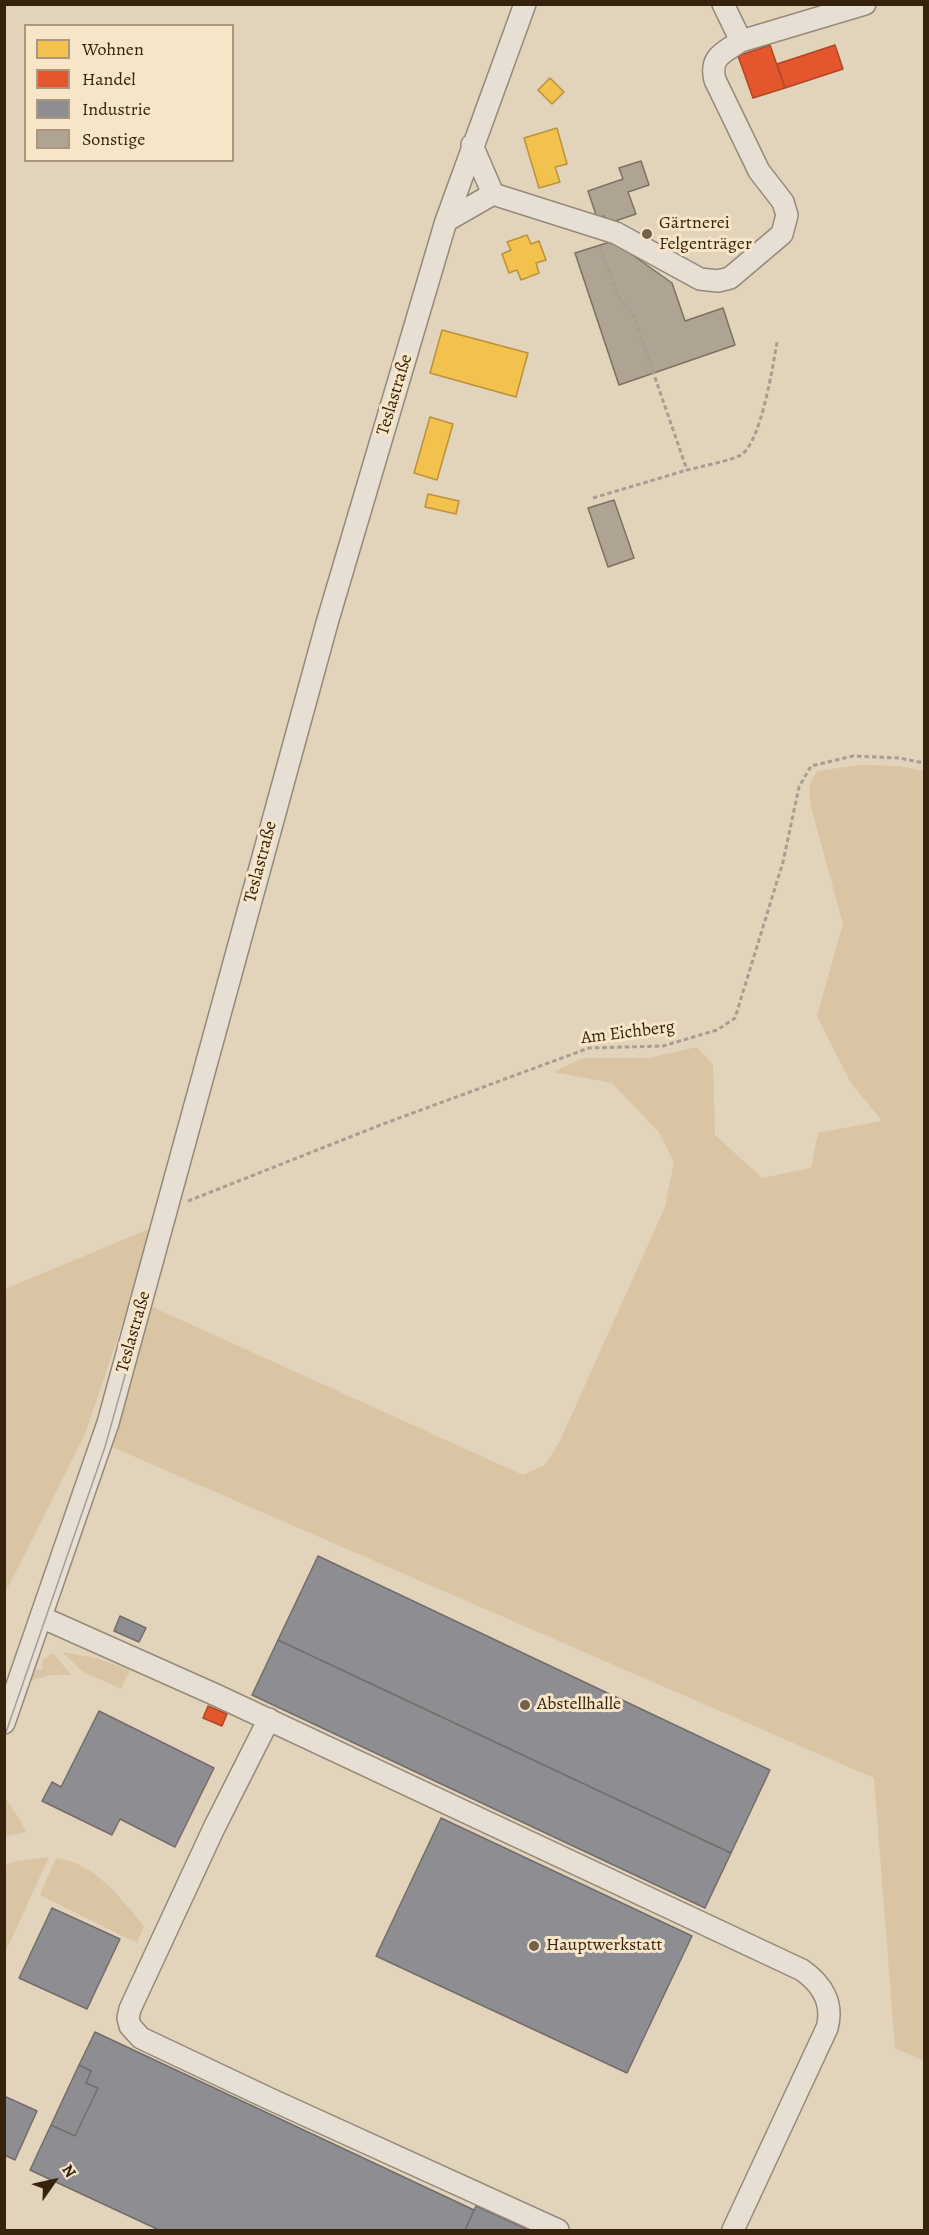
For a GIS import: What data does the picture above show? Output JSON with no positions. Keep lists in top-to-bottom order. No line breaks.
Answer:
{"streets":{"street":["Teslastraße"],"path":["Am Eichberg"]},"crossings":[["Teslastraße","Am Eichberg"]],"places":["Gärtnerei Felgenträger","Abstellhalle","Hauptwerkstatt"],"legend":["Wohnen","Handel","Industrie","Sonstige"],"north":"top right"}
